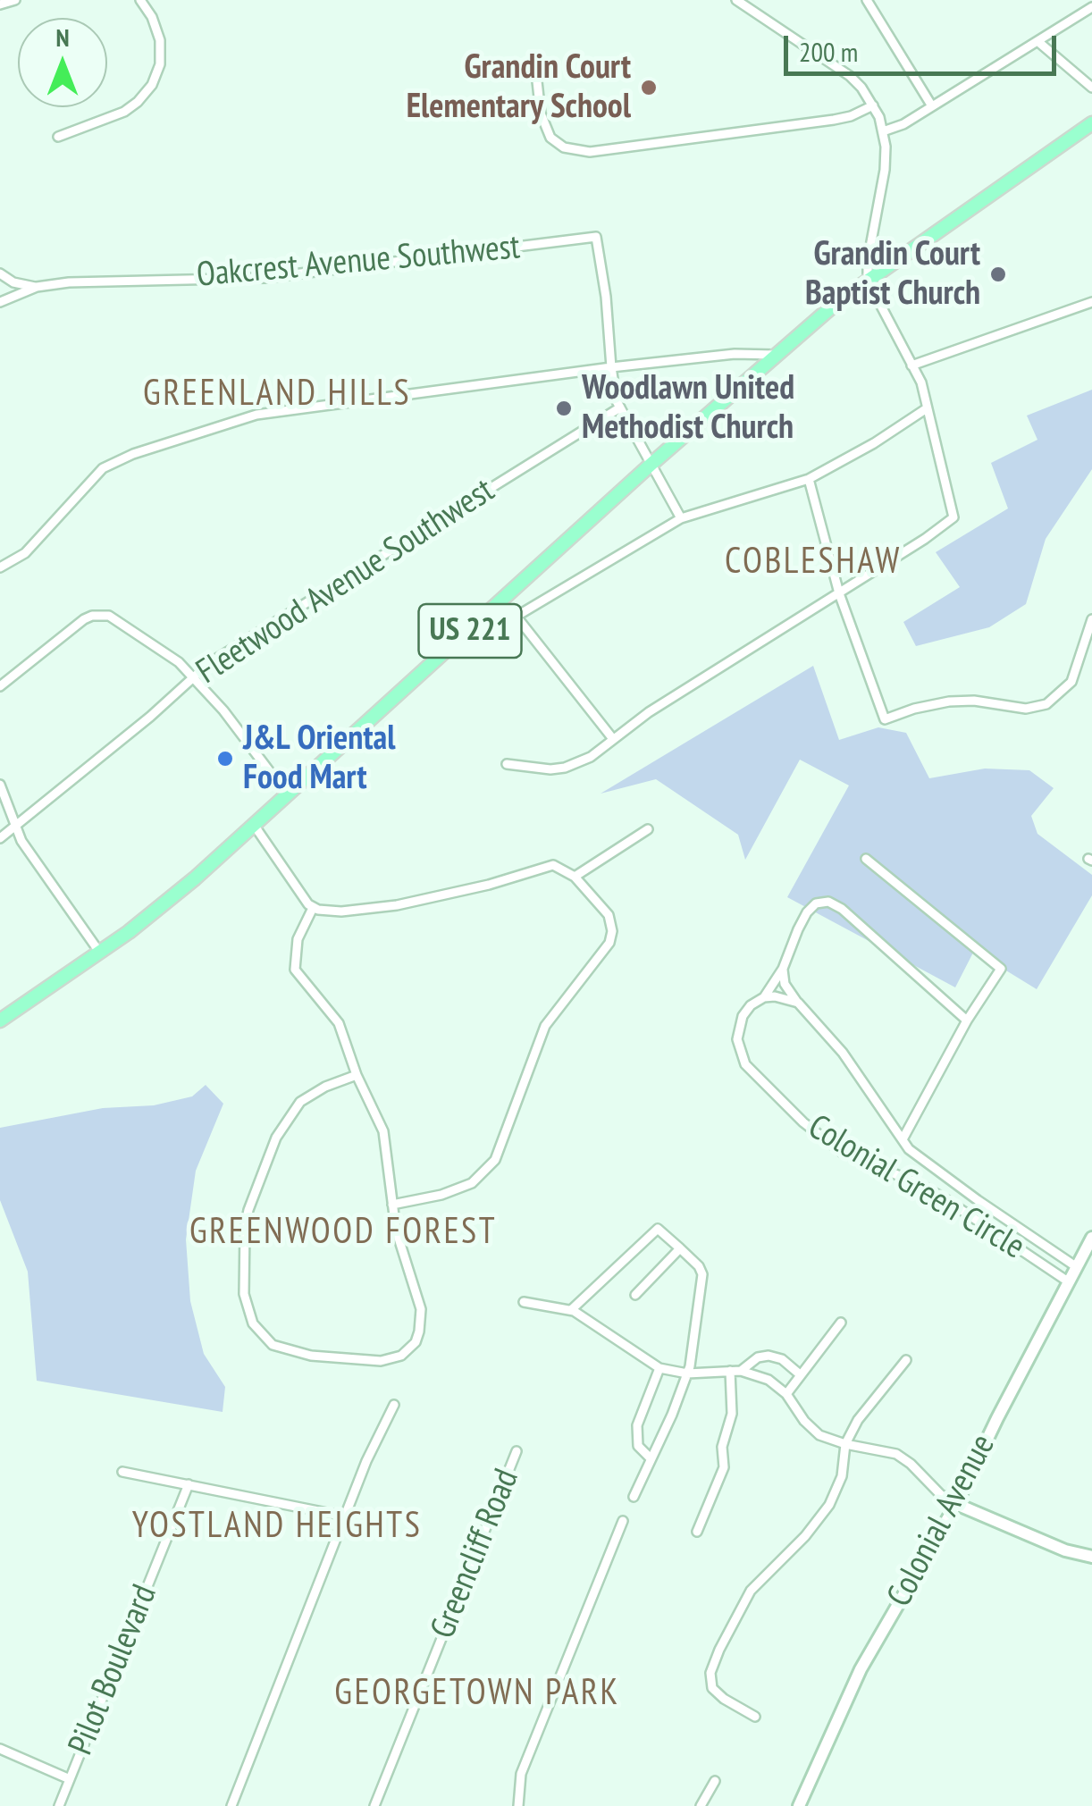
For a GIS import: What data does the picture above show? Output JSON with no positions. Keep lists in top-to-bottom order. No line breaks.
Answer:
{"streets":{"main road":["US 221","Colonial Avenue"],"street":["Oakcrest Avenue Southwest","Fleetwood Avenue Southwest","Colonial Green Circle","Greencliff Road","Pilot Boulevard"]},"crossings":[["Colonial Green Circle","Colonial Avenue"]],"districts":["GREENLAND HILLS","COBLESHAW","GREENWOOD FOREST","YOSTLAND HEIGHTS","GEORGETOWN PARK"],"places":["Grandin Court Elementary School","Grandin Court Baptist Church","Woodlawn United Methodist Church","J&L Oriental Food Mart"],"scale_bar":"200 m","north":"top"}
